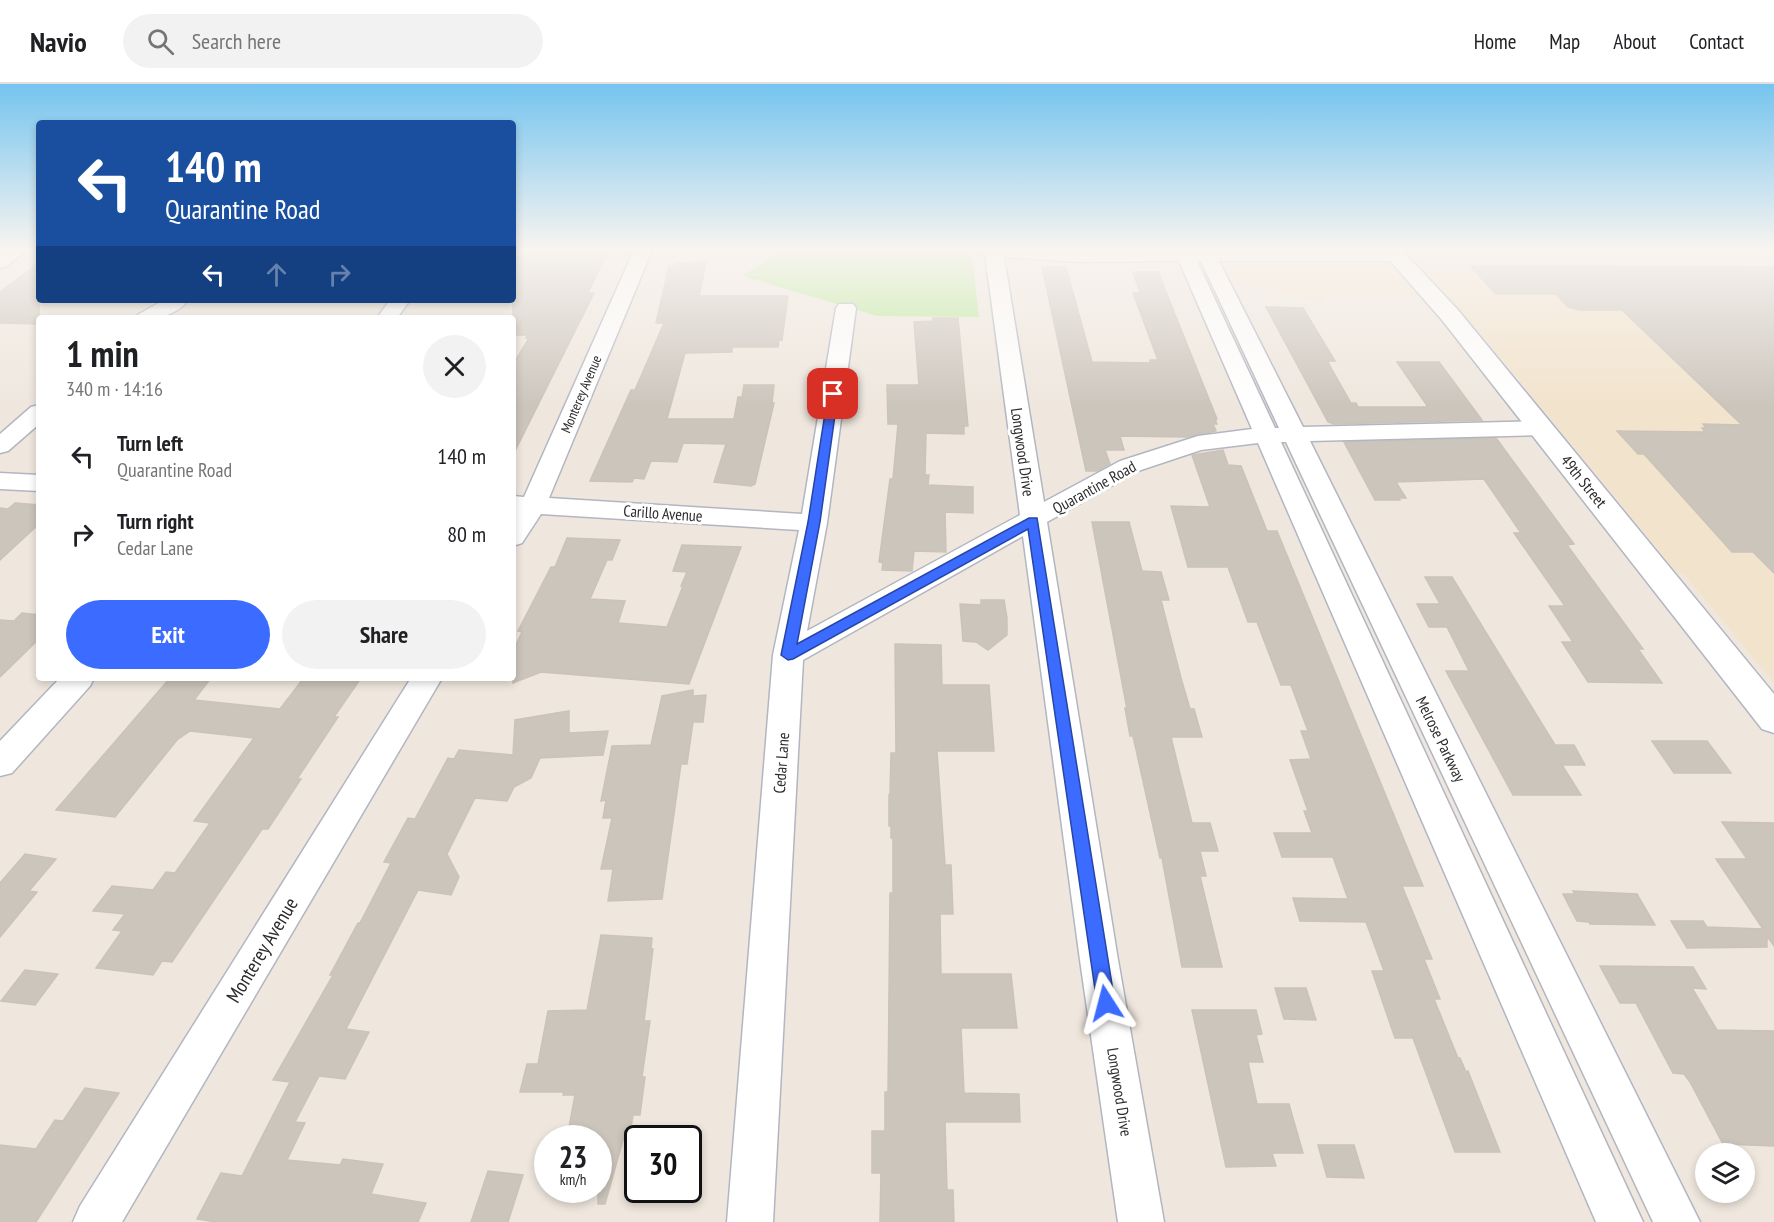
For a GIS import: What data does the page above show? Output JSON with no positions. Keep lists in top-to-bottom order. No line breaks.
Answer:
{"streets":{"street":["Monterey Avenue","Longwood Drive","49th Street","Quarantine Road","Carillo Avenue","Melrose Parkway","Cedar Lane"]},"crossings":[["Monterey Avenue","Carillo Avenue"],["Longwood Drive","Quarantine Road"],["49th Street","Quarantine Road"],["Quarantine Road","Melrose Parkway"],["Quarantine Road","Cedar Lane"],["Carillo Avenue","Cedar Lane"]],"page":{"header":"Navio","search":"Search here","nav":["Home","Map","About","Contact"],"turn":["140 m","Quarantine Road"],"heading":["1 min","340 m · 14:16"],"list":[{"name":"Turn left","note":"Quarantine Road","value":"140 m"},{"name":"Turn right","note":"Cedar Lane","value":"80 m"}],"buttons":["Exit","Share"],"speed":"23 km/h","limit":"30"}}
